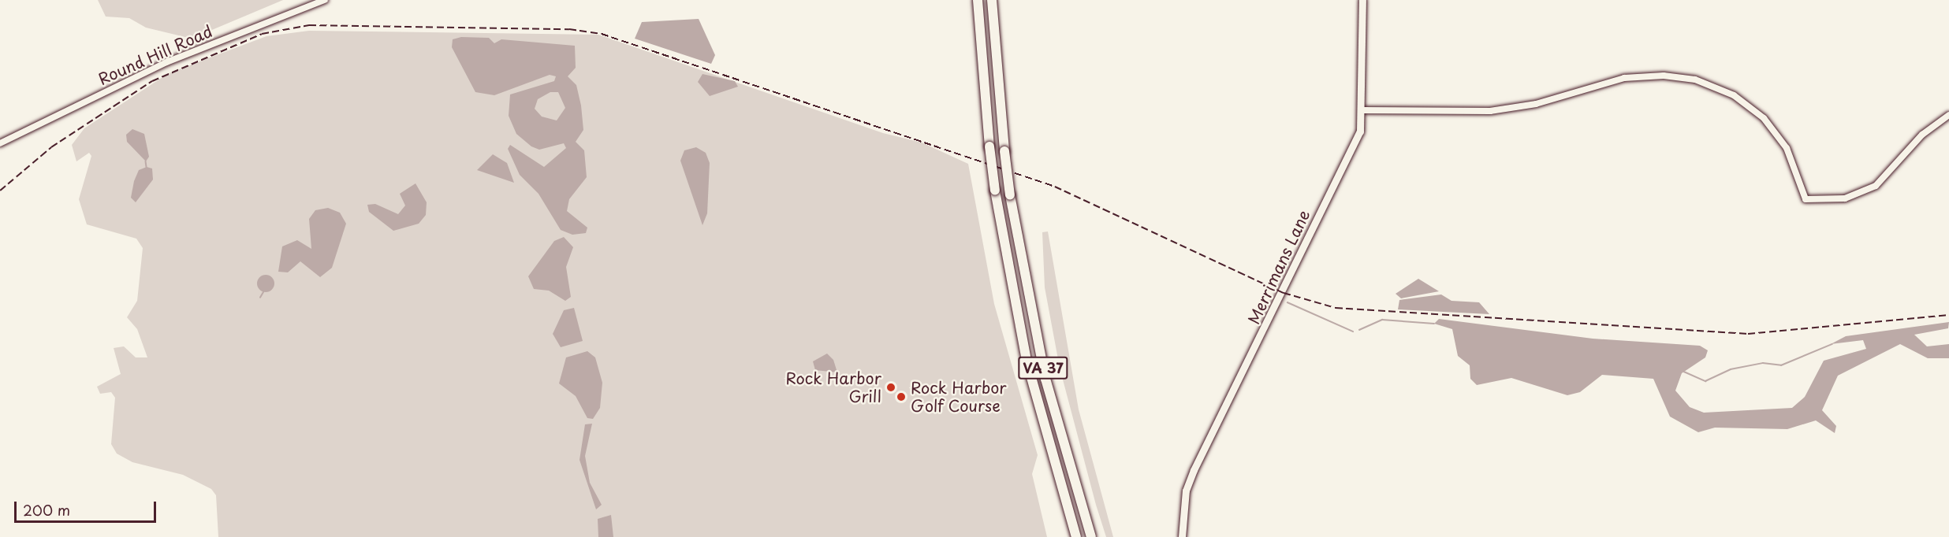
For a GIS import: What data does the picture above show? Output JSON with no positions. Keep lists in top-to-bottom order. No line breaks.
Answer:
{"streets":{"highway":["VA 37"],"main road":["Merrimans Lane"],"street":["Round Hill Road"]},"places":["Rock Harbor Grill","Rock Harbor Golf Course"],"scale_bar":"200 m"}
